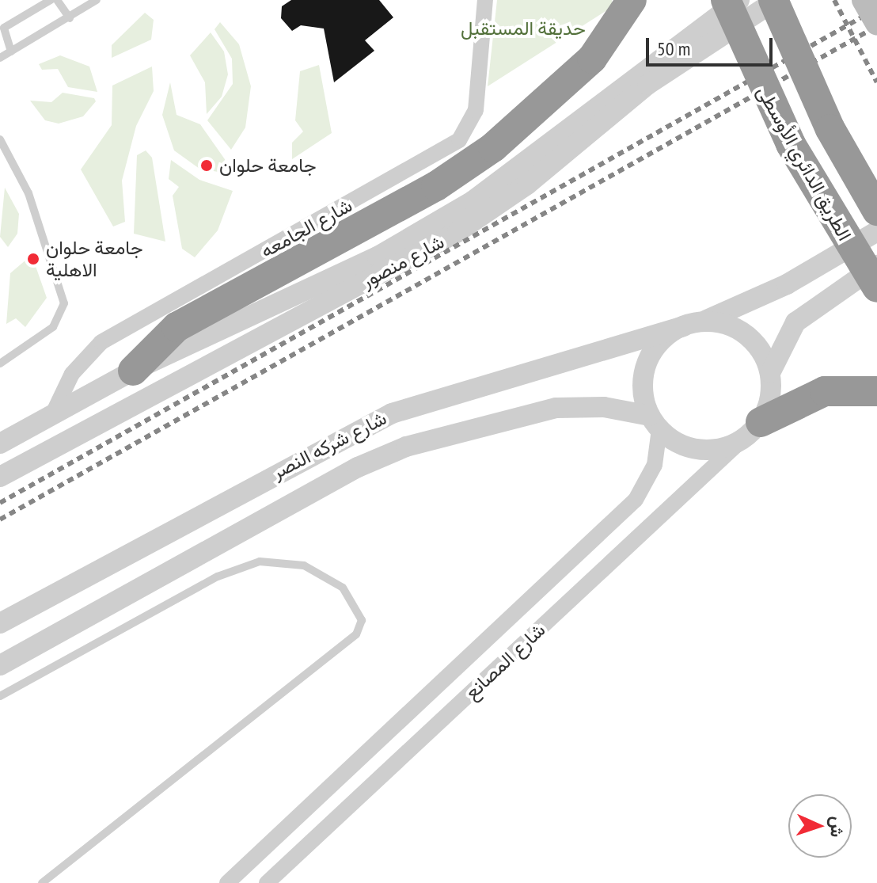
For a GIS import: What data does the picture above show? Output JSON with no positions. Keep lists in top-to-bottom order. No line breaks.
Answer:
{"streets":{"highway":["الطريق الدائري الأوسطى"],"street":["شارع الجامعه","شارع منصور","شارع شركه النصر","شارع المصانع"]},"crossings":[["الطريق الدائري الأوسطى","شارع منصور"],["شارع الجامعه","شارع منصور"],["شارع شركه النصر","شارع المصانع"]],"parks":["حديقة المستقبل"],"places":["جامعة حلوان","جامعة حلوان الاهلية"],"scale_bar":"50 m","north":"right"}
